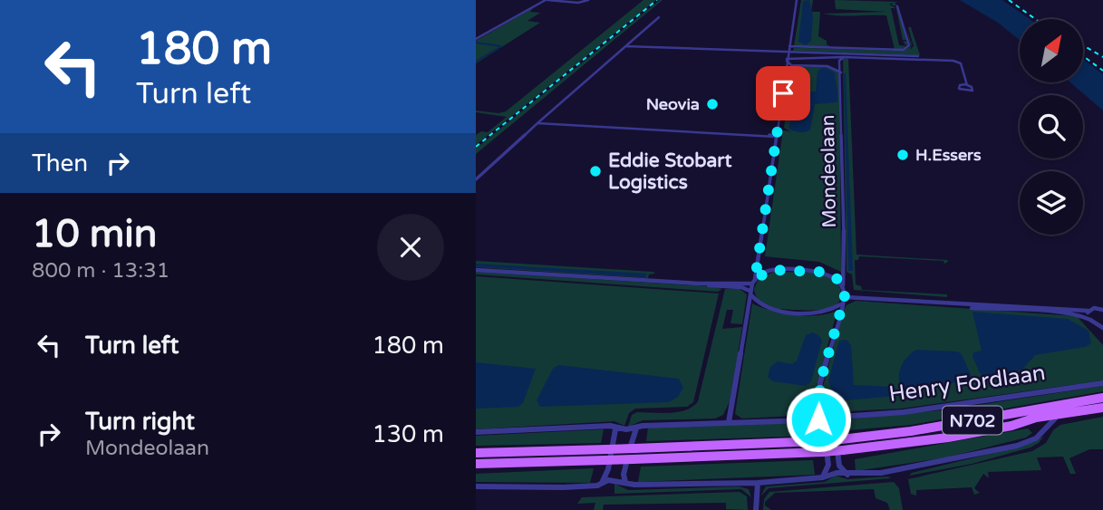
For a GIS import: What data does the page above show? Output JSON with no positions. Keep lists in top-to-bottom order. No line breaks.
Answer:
{"streets":{"main road":["Henry Fordlaan","N702"],"street":["Mondeolaan"]},"places":["Neovia","H.Essers","Eddie Stobart Logistics"],"north":"top right","page":{"turn":["180 m","Turn left"],"then":"Then","heading":["10 min","800 m · 13:31"],"list":[{"name":"Turn left","value":"180 m"},{"name":"Turn right","note":"Mondeolaan","value":"130 m"}]}}
